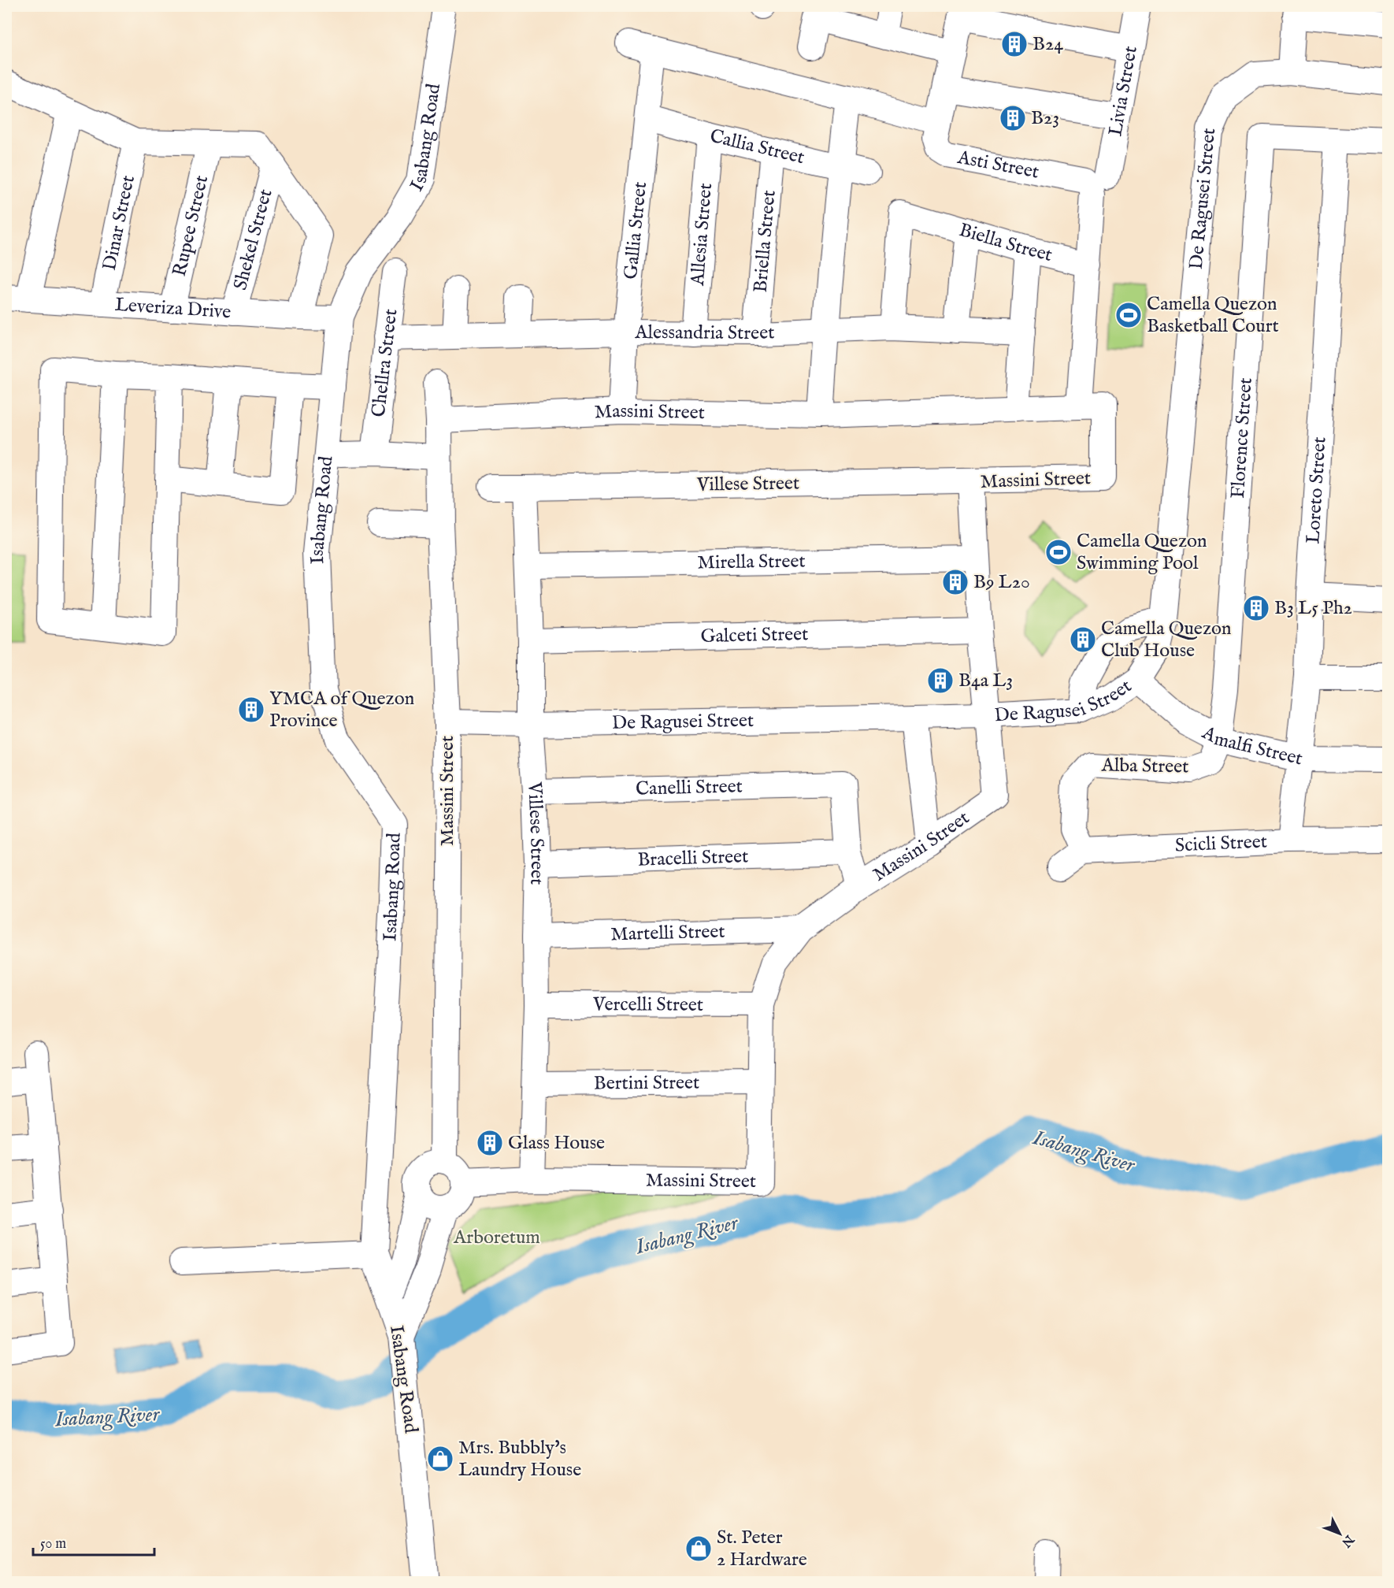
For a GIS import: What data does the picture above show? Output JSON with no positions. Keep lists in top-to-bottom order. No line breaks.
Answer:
{"streets":{"street":["Livia Street","Isabang Road","Callia Street","Asti Street","De Ragusei Street","Dinar Street","Rupee Street","Gallia Street","Allesia Street","Shekel Street","Briella Street","Biella Street","Leveriza Drive","Alessandria Street","Chellra Street","Massini Street","Florence Street","Villese Street","Loreto Street","Mirella Street","Galceti Street","Amalfi Street","Alba Street","Canelli Street","Scicli Street","Bracelli Street","Martelli Street","Vercelli Street","Bertini Street"]},"crossings":[["Livia Street","Asti Street"],["Livia Street","Biella Street"],["Isabang Road","Leveriza Drive"],["Callia Street","Gallia Street"],["Callia Street","Allesia Street"],["Callia Street","Briella Street"],["De Ragusei Street","Massini Street"],["De Ragusei Street","Villese Street"],["De Ragusei Street","Amalfi Street"],["Dinar Street","Leveriza Drive"],["Rupee Street","Leveriza Drive"],["Gallia Street","Alessandria Street"],["Gallia Street","Massini Street"],["Allesia Street","Alessandria Street"],["Shekel Street","Leveriza Drive"],["Briella Street","Alessandria Street"],["Biella Street","Alessandria Street"],["Alessandria Street","Chellra Street"],["Massini Street","Villese Street"],["Massini Street","Mirella Street"],["Massini Street","Galceti Street"],["Massini Street","Martelli Street"],["Massini Street","Vercelli Street"],["Massini Street","Bertini Street"],["Florence Street","Loreto Street"],["Florence Street","Amalfi Street"],["Florence Street","Alba Street"],["Villese Street","Mirella Street"],["Villese Street","Galceti Street"],["Villese Street","Canelli Street"],["Villese Street","Bracelli Street"],["Villese Street","Martelli Street"],["Villese Street","Vercelli Street"],["Villese Street","Bertini Street"],["Loreto Street","Amalfi Street"],["Loreto Street","Scicli Street"],["Amalfi Street","Alba Street"],["Alba Street","Scicli Street"],["Canelli Street","Bracelli Street"]],"water":["Isabang River"],"parks":["Arboretum"],"places":{"building":["B24","B23","B9 L20","B3 L5 Ph2","Camella Quezon Club House","B4a L3","YMCA of Quezon Province","Glass House"],"sports":["Camella Quezon Basketball Court","Camella Quezon Swimming Pool"],"shop":["Mrs. Bubbly's Laundry House","St. Peter 2 Hardware"]},"scale_bar":"50 m","north":"bottom right"}
